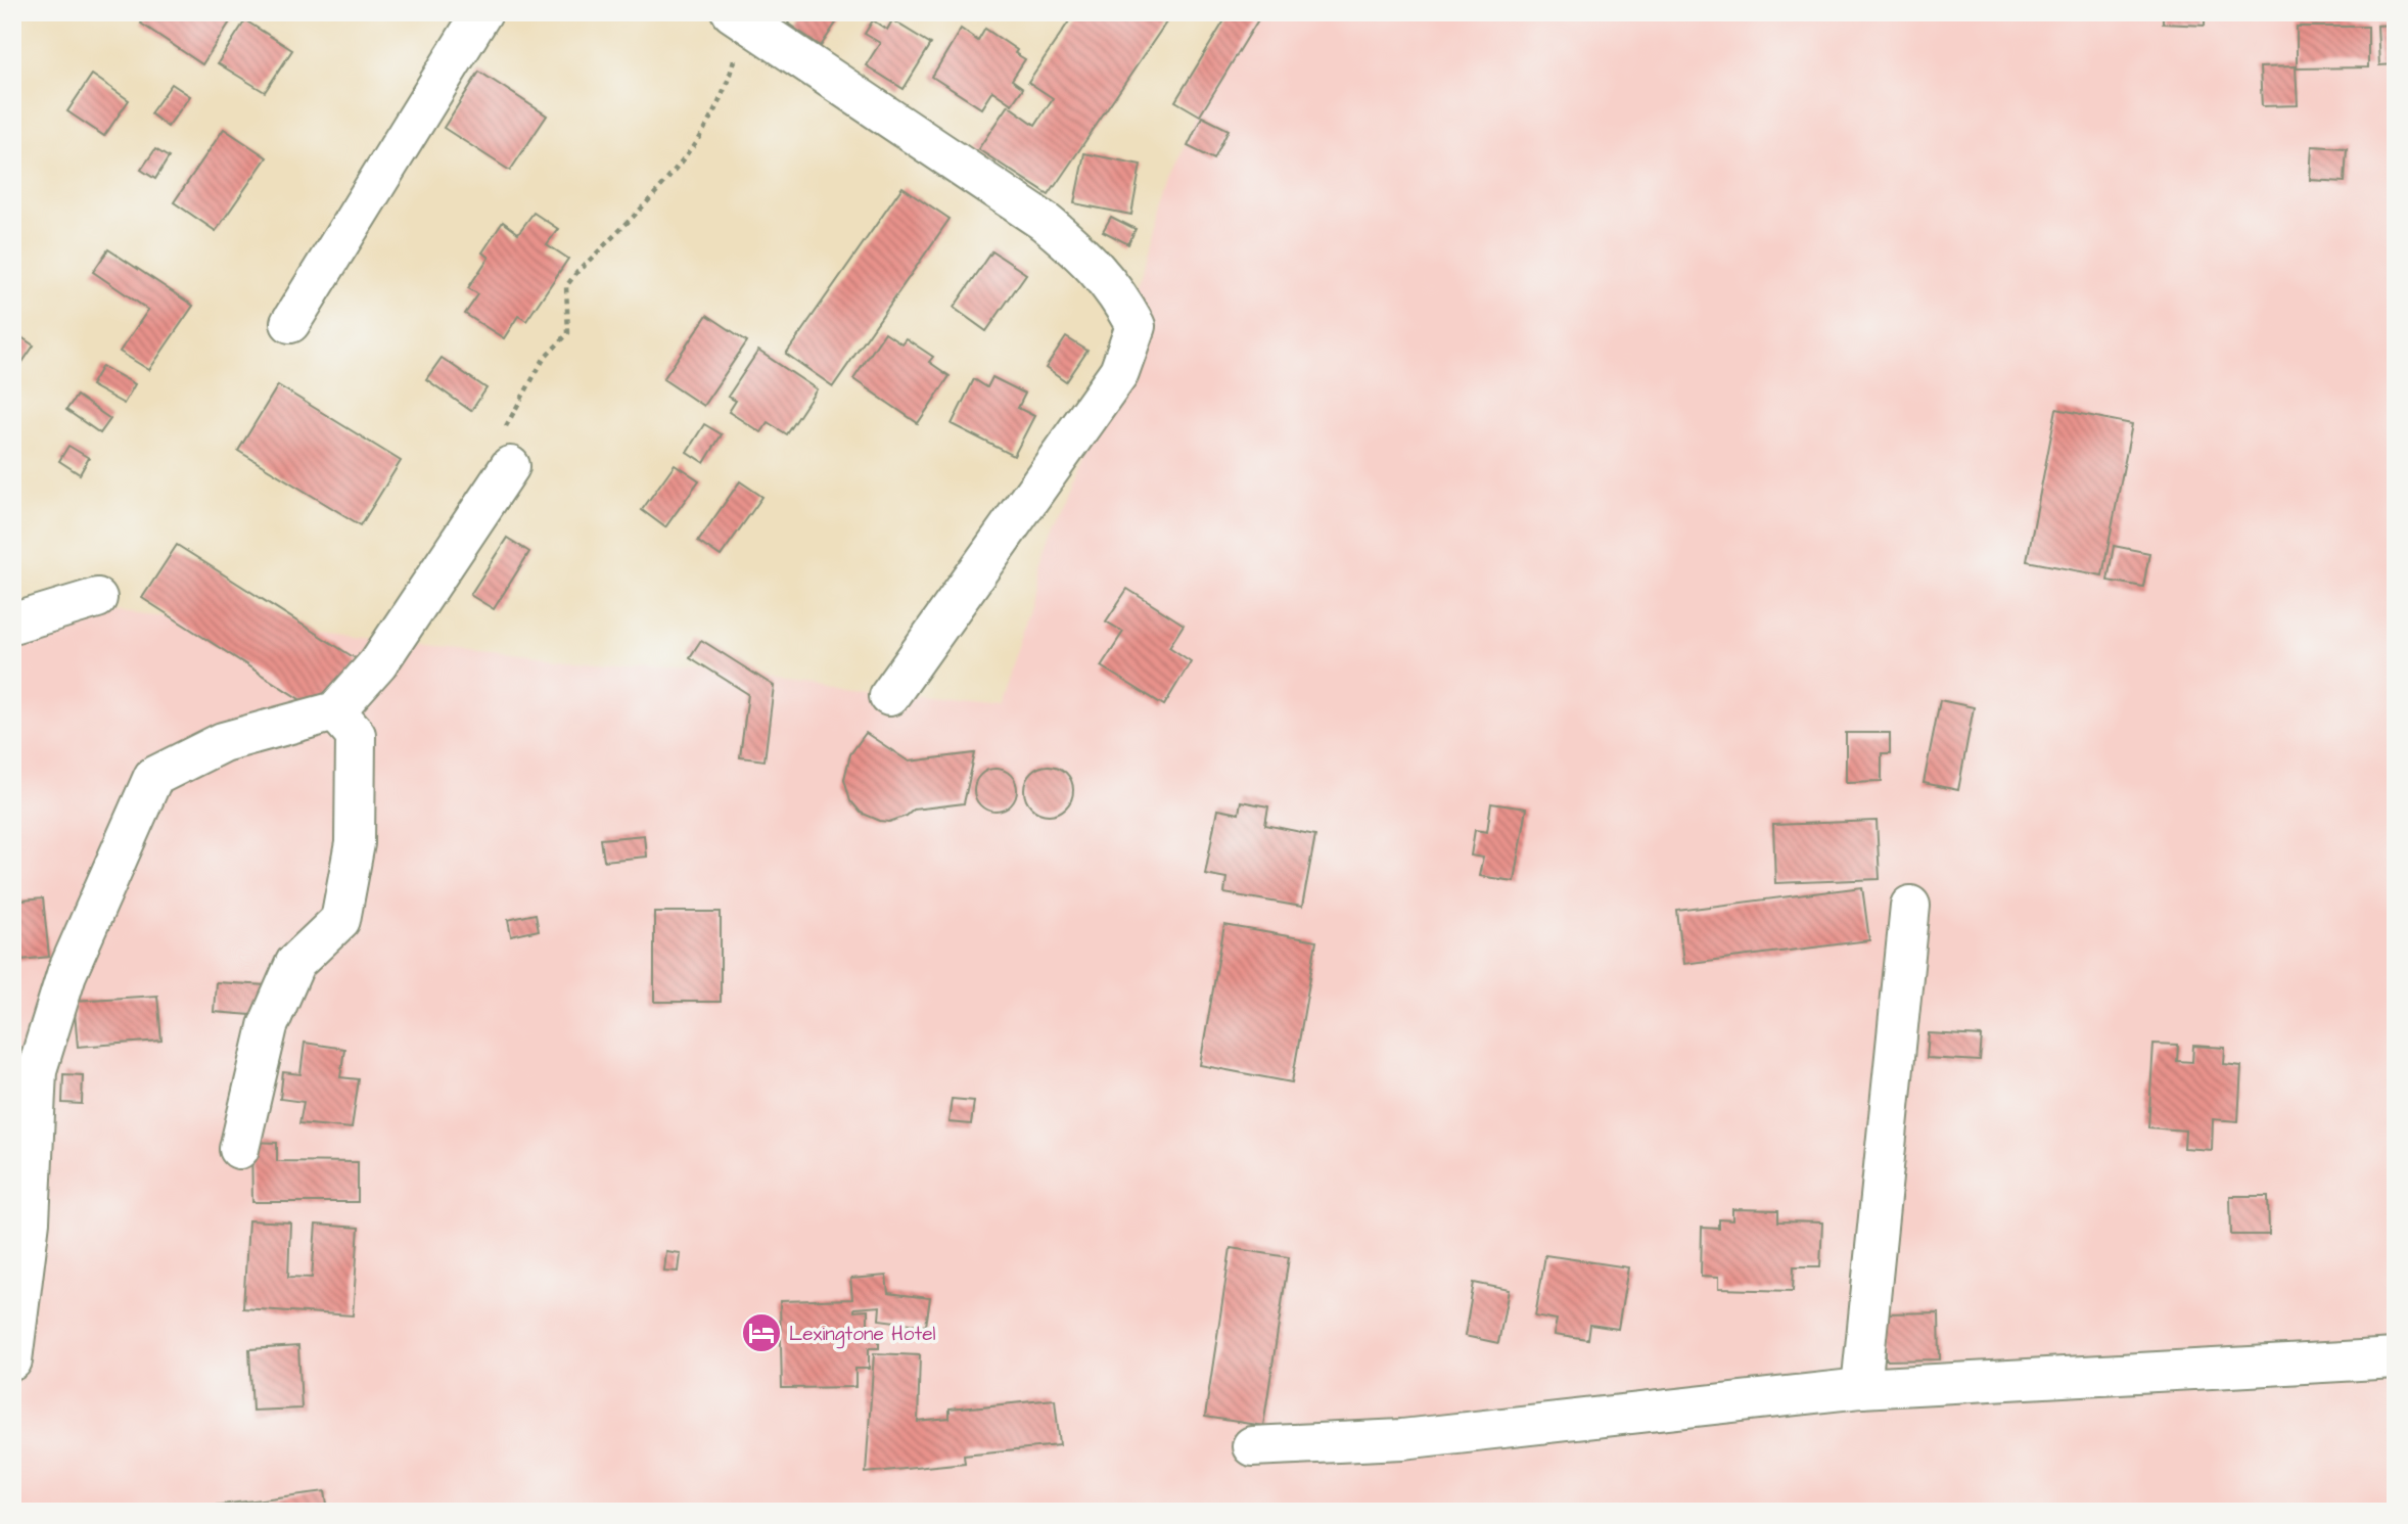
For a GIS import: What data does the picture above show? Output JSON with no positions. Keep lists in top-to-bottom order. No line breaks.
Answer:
{"places":{"hotel":["Lexingtone Hotel"]}}
